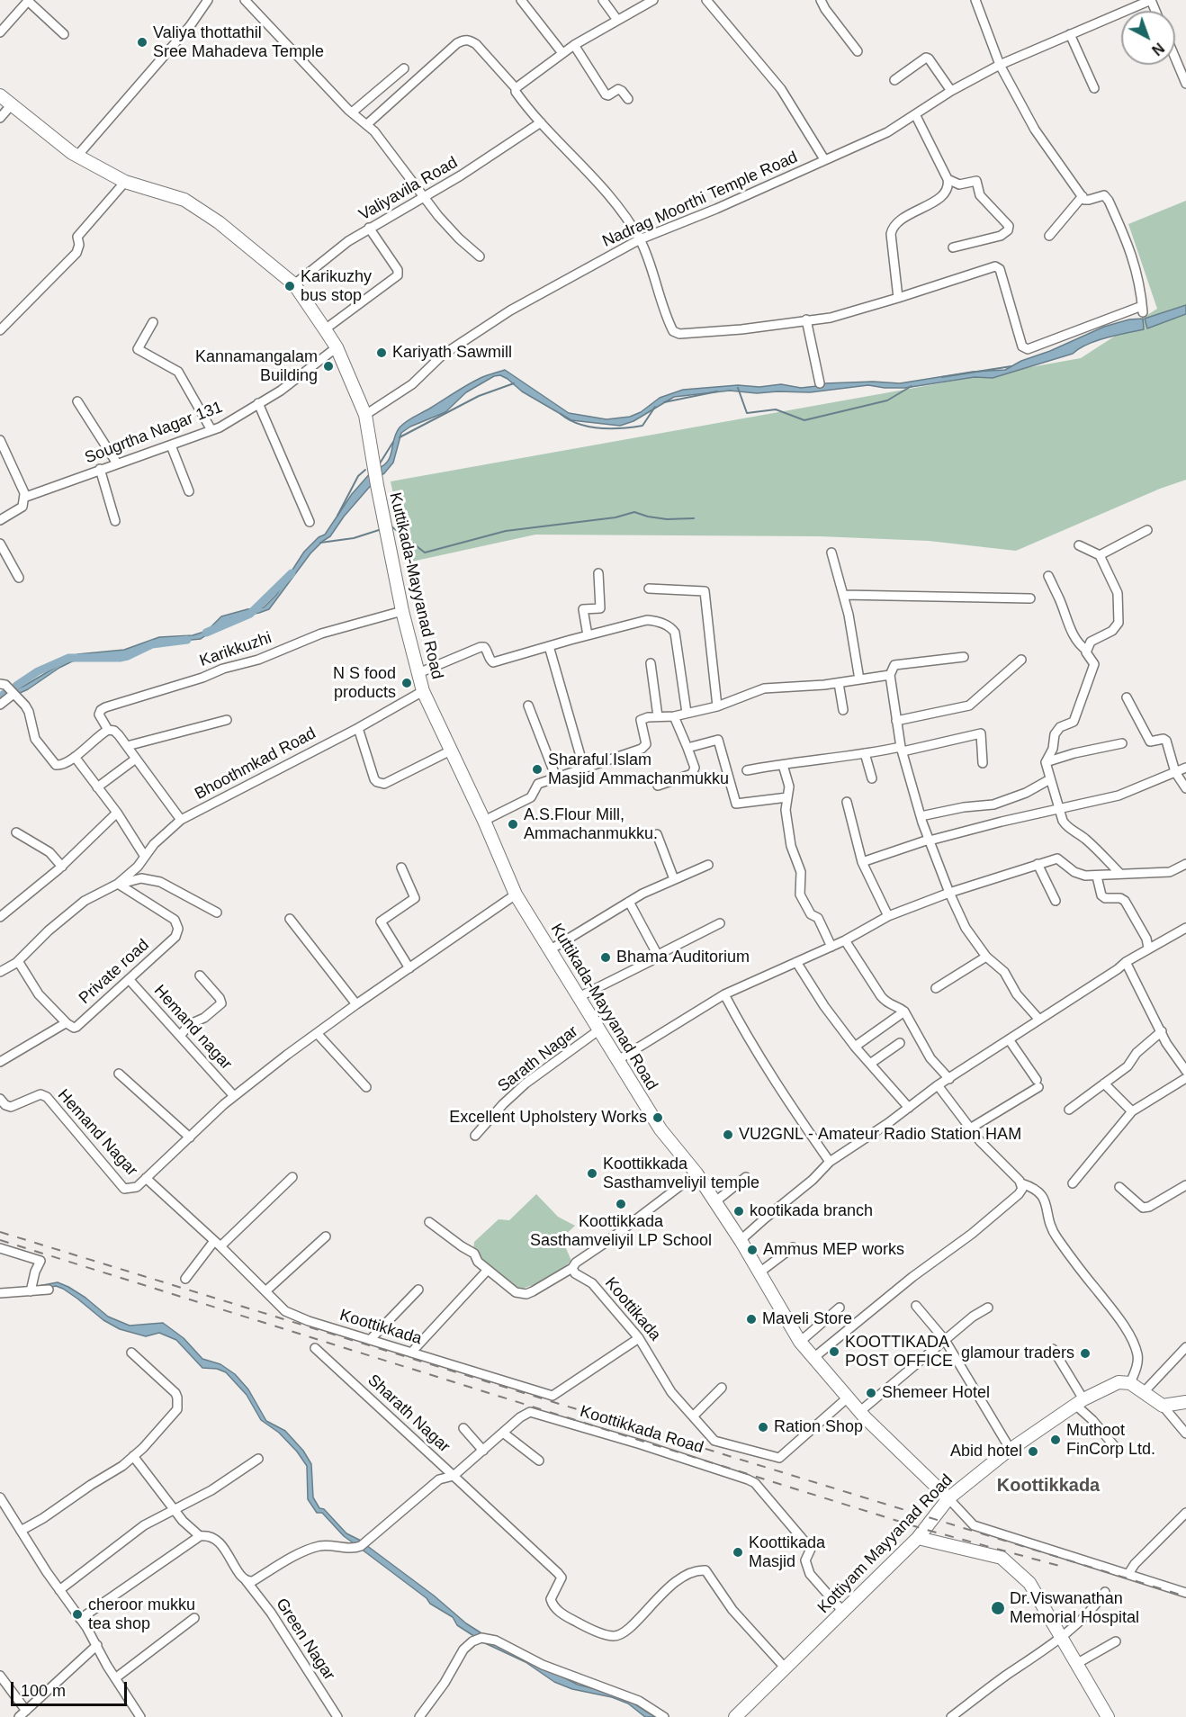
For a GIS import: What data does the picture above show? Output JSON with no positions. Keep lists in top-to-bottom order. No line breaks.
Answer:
{"streets":{"main road":["Kuttikada-Mayyanad Road","Kottiyam Mayyanad Road"],"street":["Valiyavila Road","Nadrag Moorthi Temple Road","Sougrtha Nagar 131","Karikkuzhi","Bhoothmkad Road","Private road","Hemand nagar","Sarath Nagar","Hemand Nagar","Koottikada","Koottikkada","Sharath Nagar","Koottikkada Road","Green Nagar"]},"crossings":[["Valiyavila Road","Kuttikada-Mayyanad Road"],["Nadrag Moorthi Temple Road","Kuttikada-Mayyanad Road"],["Sougrtha Nagar 131","Kuttikada-Mayyanad Road"],["Kuttikada-Mayyanad Road","Karikkuzhi"],["Kuttikada-Mayyanad Road","Bhoothmkad Road"],["Kuttikada-Mayyanad Road","Sarath Nagar"],["Kuttikada-Mayyanad Road","Hemand Nagar"],["Kuttikada-Mayyanad Road","Kottiyam Mayyanad Road"],["Bhoothmkad Road","Private road"],["Private road","Hemand nagar"],["Hemand nagar","Hemand Nagar"],["Hemand Nagar","Koottikkada"],["Koottikada","Koottikkada"],["Sharath Nagar","Koottikkada Road"],["Koottikkada Road","Kottiyam Mayyanad Road"]],"districts":["Koottikkada"],"places":["Valiya thottathil Sree Mahadeva Temple","Karikuzhy bus stop","Kariyath Sawmill","Kannamangalam Building","N S food products","Sharaful Islam Masjid Ammachanmukku","A.S.Flour Mill, Ammachanmukku.","Bhama Auditorium","Excellent Upholstery Works","VU2GNL - Amateur Radio Station HAM","Koottikkada Sasthamveliyil temple","Koottikkada Sasthamveliyil LP School","kootikada branch","Ammus MEP works","Maveli Store","KOOTTIKADA POST OFFICE","glamour traders","Shemeer Hotel","Ration Shop","Muthoot FinCorp Ltd.","Abid hotel","Koottikada Masjid","Dr.Viswanathan Memorial Hospital","cheroor mukku tea shop"],"scale_bar":"100 m","north":"bottom right"}
